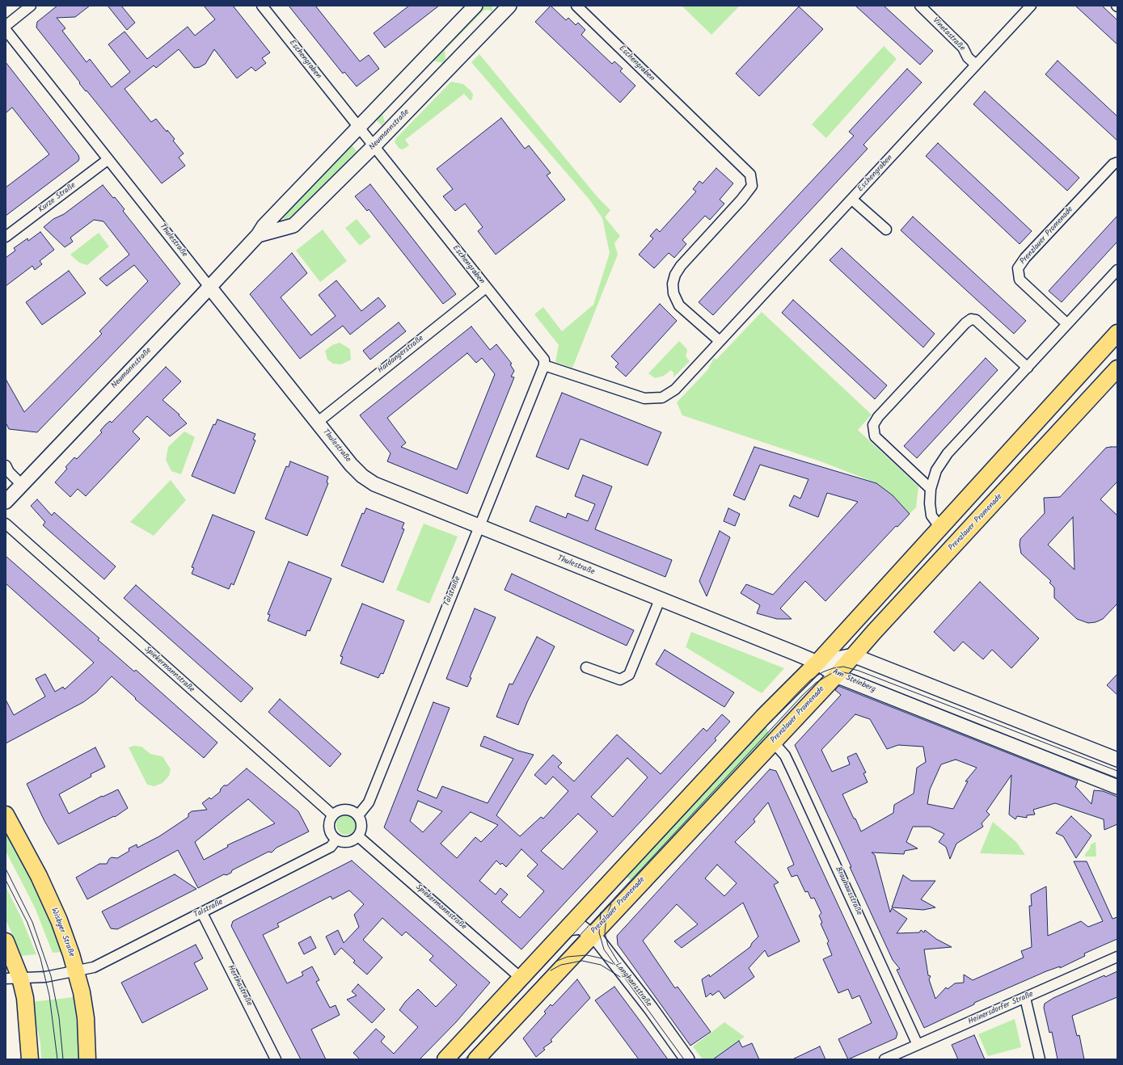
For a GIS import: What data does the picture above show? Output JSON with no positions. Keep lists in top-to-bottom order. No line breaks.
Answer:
{"streets":{"main road":["Prenzlauer Promenade","Wisbyer Straße"],"street":["Vinetastraße","Eschengraben","Neumannstraße","Kurze Straße","Thulestraße","Hardangerstraße","Talstraße","Spiekermannstraße","Am Steinberg","Brauhausstraße","Langhansstraße","Herthastraße","Heinersdorfer Straße"]},"crossings":[["Vinetastraße","Eschengraben"],["Eschengraben","Neumannstraße"],["Eschengraben","Hardangerstraße"],["Eschengraben","Talstraße"],["Neumannstraße","Thulestraße"],["Kurze Straße","Thulestraße"],["Prenzlauer Promenade","Am Steinberg"],["Prenzlauer Promenade","Brauhausstraße"],["Prenzlauer Promenade","Langhansstraße"],["Thulestraße","Hardangerstraße"],["Thulestraße","Talstraße"],["Thulestraße","Am Steinberg"],["Talstraße","Spiekermannstraße"],["Talstraße","Wisbyer Straße"],["Talstraße","Herthastraße"],["Brauhausstraße","Heinersdorfer Straße"]]}
